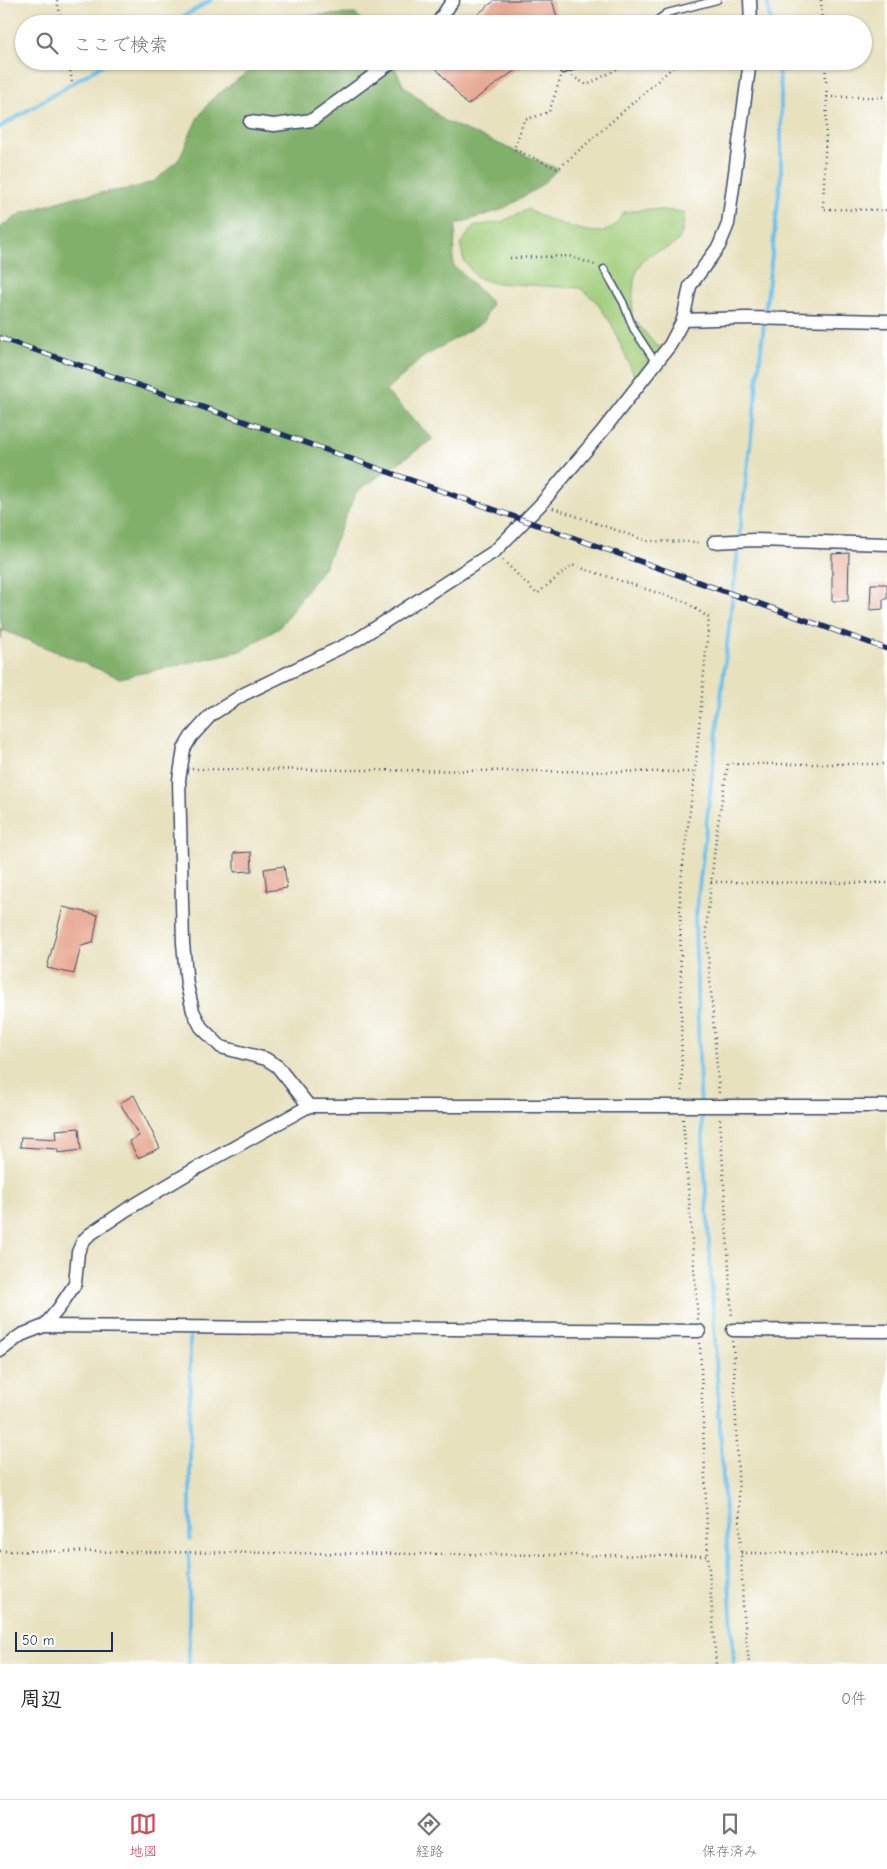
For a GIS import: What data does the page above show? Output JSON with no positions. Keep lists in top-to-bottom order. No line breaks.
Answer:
{"scale_bar":"50 m","page":{"search":"ここで検索","scale":"50 m","heading":["周辺","0件"],"nav":["地図","経路","保存済み"]}}
